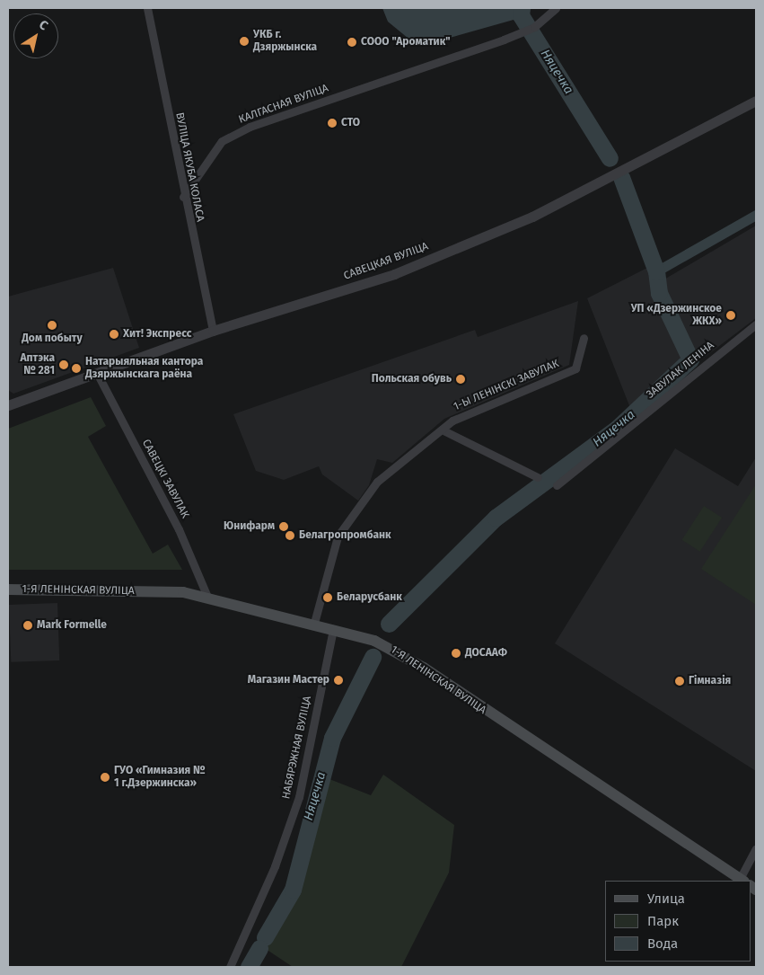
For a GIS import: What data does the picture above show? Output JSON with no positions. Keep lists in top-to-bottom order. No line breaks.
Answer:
{"streets":{"main road":["1-Я ЛЕНІНСКАЯ ВУЛІЦА"],"street":["КАЛГАСНАЯ ВУЛІЦА","ВУЛІЦА ЯКУБА КОЛАСА","САВЕЦКАЯ ВУЛІЦА","ЗАВУЛАК ЛЕНІНА","1-Ы ЛЕНІНСКІ ЗАВУЛАК","САВЕЦКІ ЗАВУЛАК","НАБЯРЭЖНАЯ ВУЛІЦА"]},"crossings":[["КАЛГАСНАЯ ВУЛІЦА","ВУЛІЦА ЯКУБА КОЛАСА"],["ВУЛІЦА ЯКУБА КОЛАСА","САВЕЦКАЯ ВУЛІЦА"],["САВЕЦКАЯ ВУЛІЦА","САВЕЦКІ ЗАВУЛАК"],["1-Ы ЛЕНІНСКІ ЗАВУЛАК","1-Я ЛЕНІНСКАЯ ВУЛІЦА"],["САВЕЦКІ ЗАВУЛАК","1-Я ЛЕНІНСКАЯ ВУЛІЦА"],["1-Я ЛЕНІНСКАЯ ВУЛІЦА","НАБЯРЭЖНАЯ ВУЛІЦА"]],"water":["Няцечка"],"places":["УКБ г. Дзяржынска","СООО \"Ароматик\"","СТО","УП «Дзержинское ЖКХ»","Дом побыту","Хит! Экспресс","Аптэка № 281","Натарыяльная кантора Дзяржынскага раёна","Польская обувь","Юнифарм","Белагропромбанк","Беларусбанк","Mark Formelle","ДОСААФ","Магазин Мастер","Гімназія","ГУО «Гимназия № 1 г.Дзержинска»"],"legend":["Улица","Парк","Вода"],"north":"top right"}
